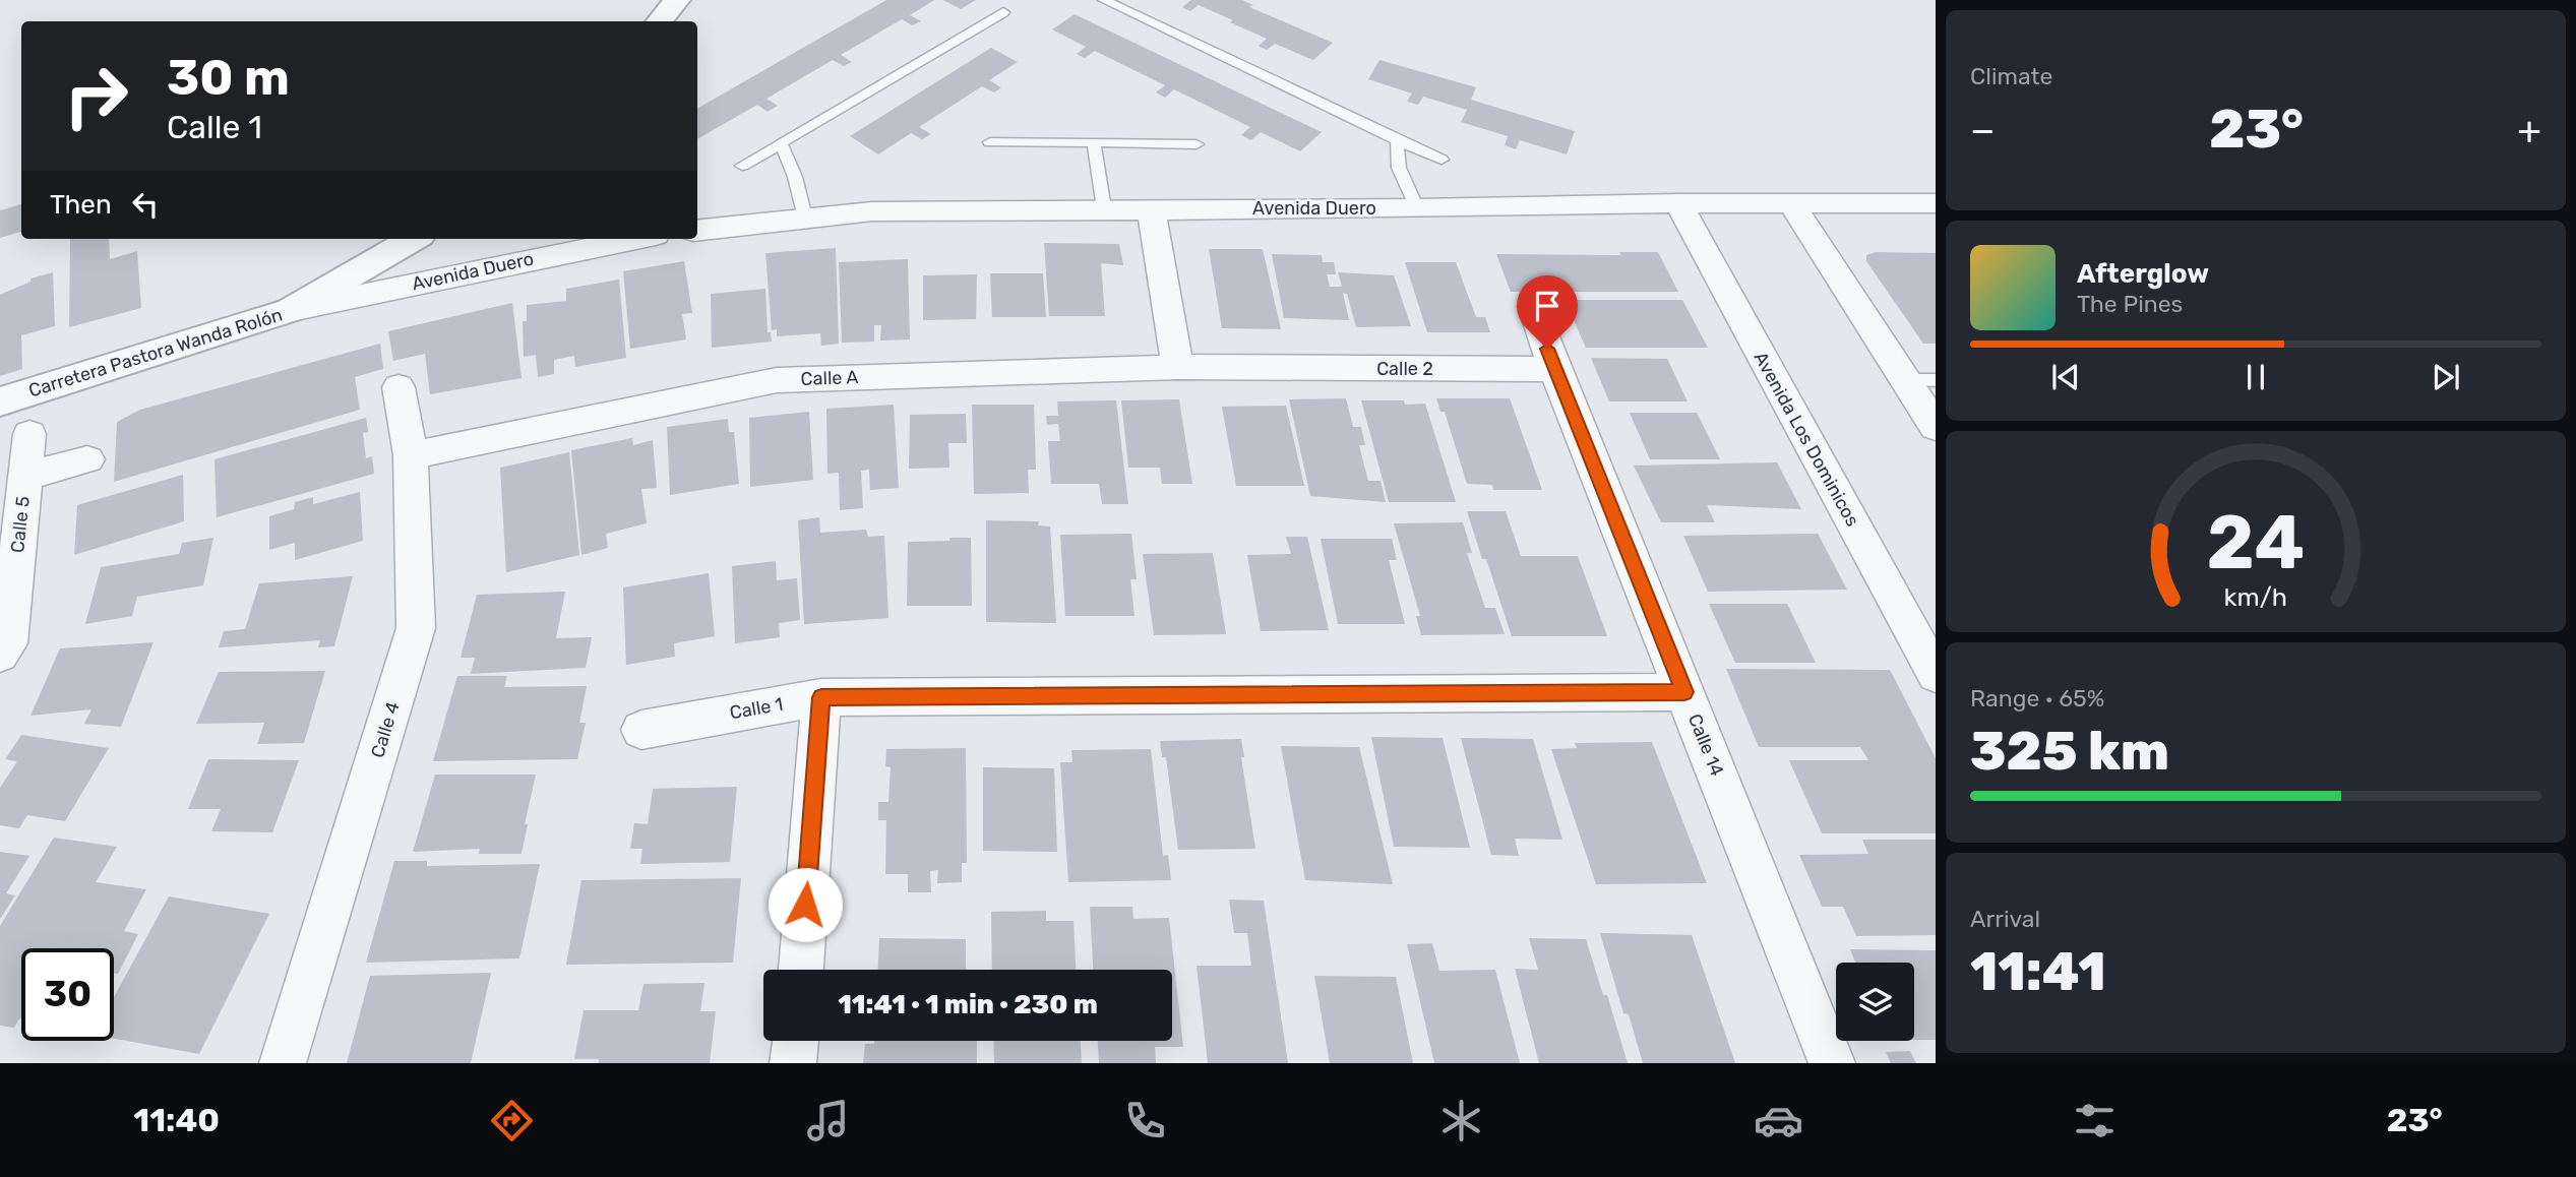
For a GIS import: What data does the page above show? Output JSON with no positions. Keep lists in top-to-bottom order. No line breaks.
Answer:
{"streets":{"street":["Avenida Duero","Carretera Pastora Wanda Rolón","Calle 2","Calle A","Avenida Los Dominicos","Calle 5","Calle 1","Calle 4","Calle 14"]},"crossings":[["Avenida Duero","Carretera Pastora Wanda Rolón"],["Avenida Duero","Avenida Los Dominicos"],["Calle 2","Calle A"],["Calle 2","Calle 14"],["Calle A","Calle 4"],["Calle 1","Calle 14"]],"page":{"tile":["Climate",["Range · 65%","325 km"],["Arrival","11:41"]],"turn":["30 m","Calle 1"],"heat":["−","23°","+"],"then":"Then","song":["Afterglow","The Pines"],"limit":"30","trip":"11:41 · 1 min · 230 m","tabs":["11:40","23°"],"gauge":["24","km/h"]}}
